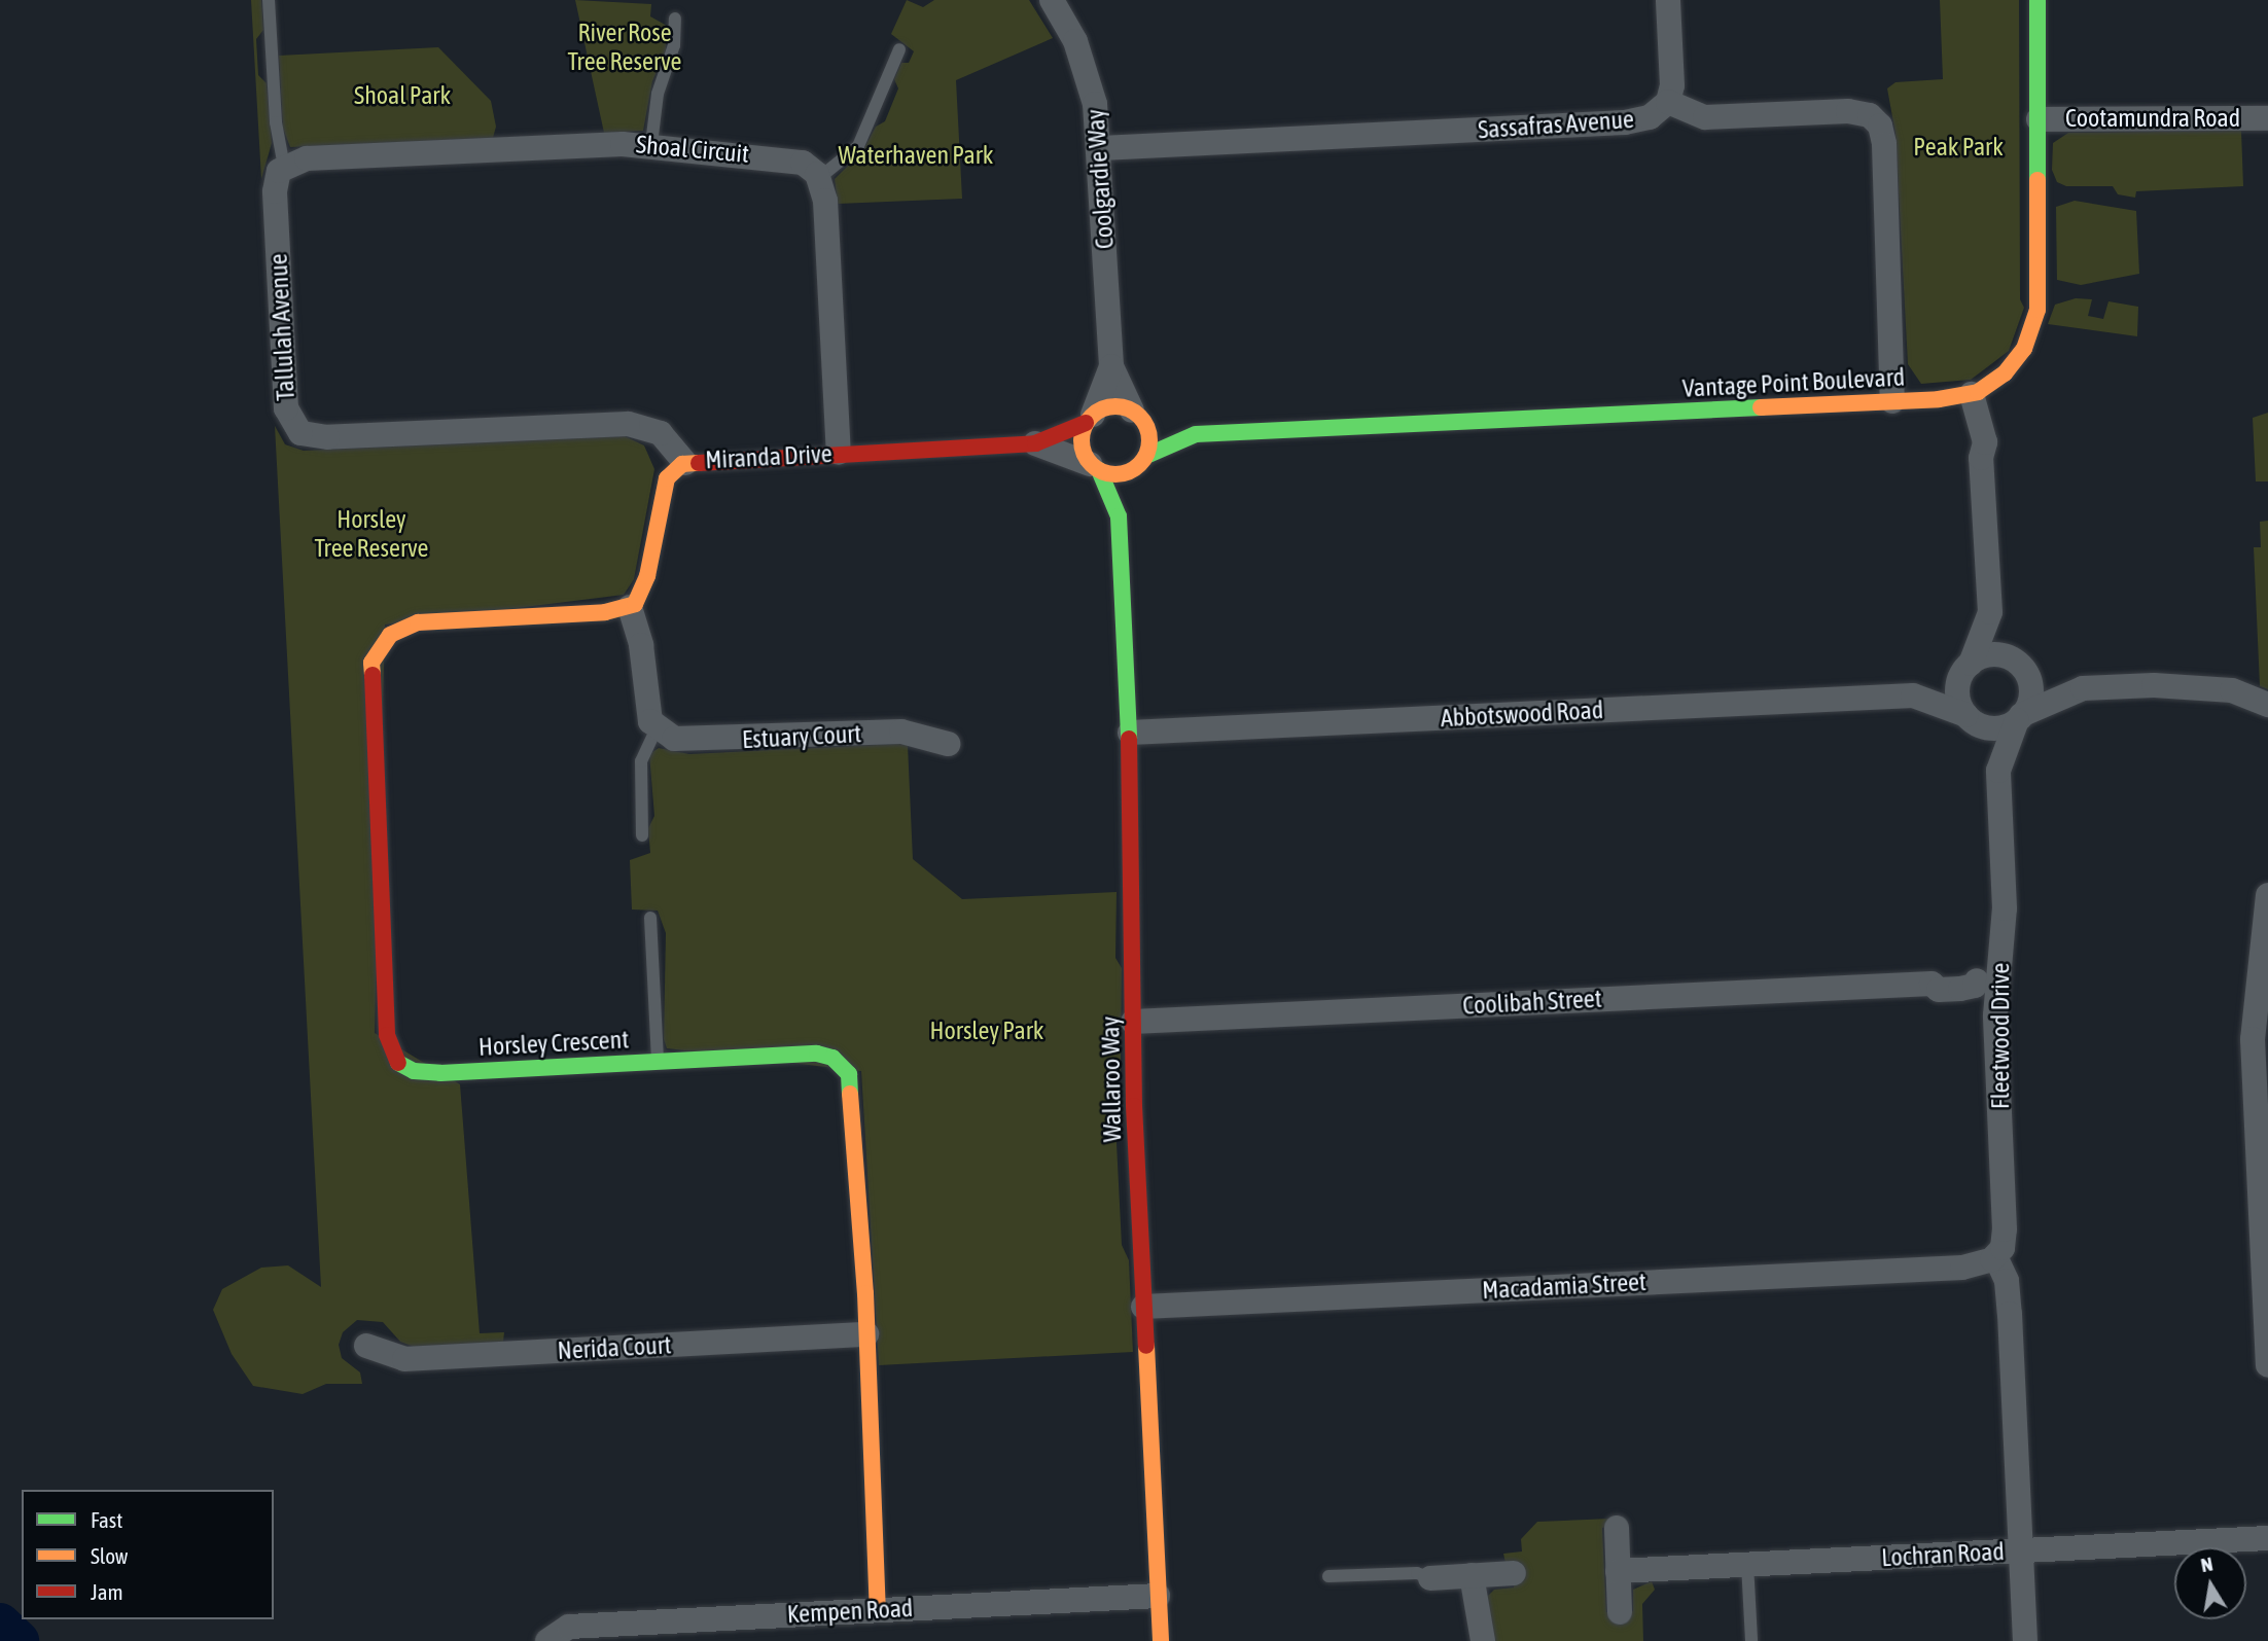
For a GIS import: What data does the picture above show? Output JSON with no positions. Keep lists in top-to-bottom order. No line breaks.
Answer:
{"streets":{"street":["Cootamundra Road","Sassafras Avenue","Shoal Circuit","Coolgardie Way","Tallulah Avenue","Vantage Point Boulevard","Miranda Drive","Abbotswood Road","Estuary Court","Coolibah Street","Fleetwood Drive","Horsley Crescent","Wallaroo Way","Macadamia Street","Nerida Court","Lochran Road","Kempen Road"]},"crossings":[["Sassafras Avenue","Coolgardie Way"],["Sassafras Avenue","Vantage Point Boulevard"],["Shoal Circuit","Tallulah Avenue"],["Coolgardie Way","Vantage Point Boulevard"],["Coolgardie Way","Miranda Drive"],["Coolgardie Way","Wallaroo Way"],["Tallulah Avenue","Miranda Drive"],["Vantage Point Boulevard","Miranda Drive"],["Vantage Point Boulevard","Wallaroo Way"],["Miranda Drive","Horsley Crescent"],["Miranda Drive","Wallaroo Way"],["Abbotswood Road","Fleetwood Drive"],["Abbotswood Road","Wallaroo Way"],["Coolibah Street","Fleetwood Drive"],["Coolibah Street","Wallaroo Way"],["Fleetwood Drive","Macadamia Street"],["Fleetwood Drive","Lochran Road"],["Horsley Crescent","Nerida Court"],["Horsley Crescent","Kempen Road"],["Wallaroo Way","Macadamia Street"],["Wallaroo Way","Kempen Road"]],"parks":["River Rose Tree Reserve","Shoal Park","Peak Park","Waterhaven Park","Horsley Tree Reserve","Horsley Park"],"legend":["Fast","Slow","Jam"],"north":"top"}
